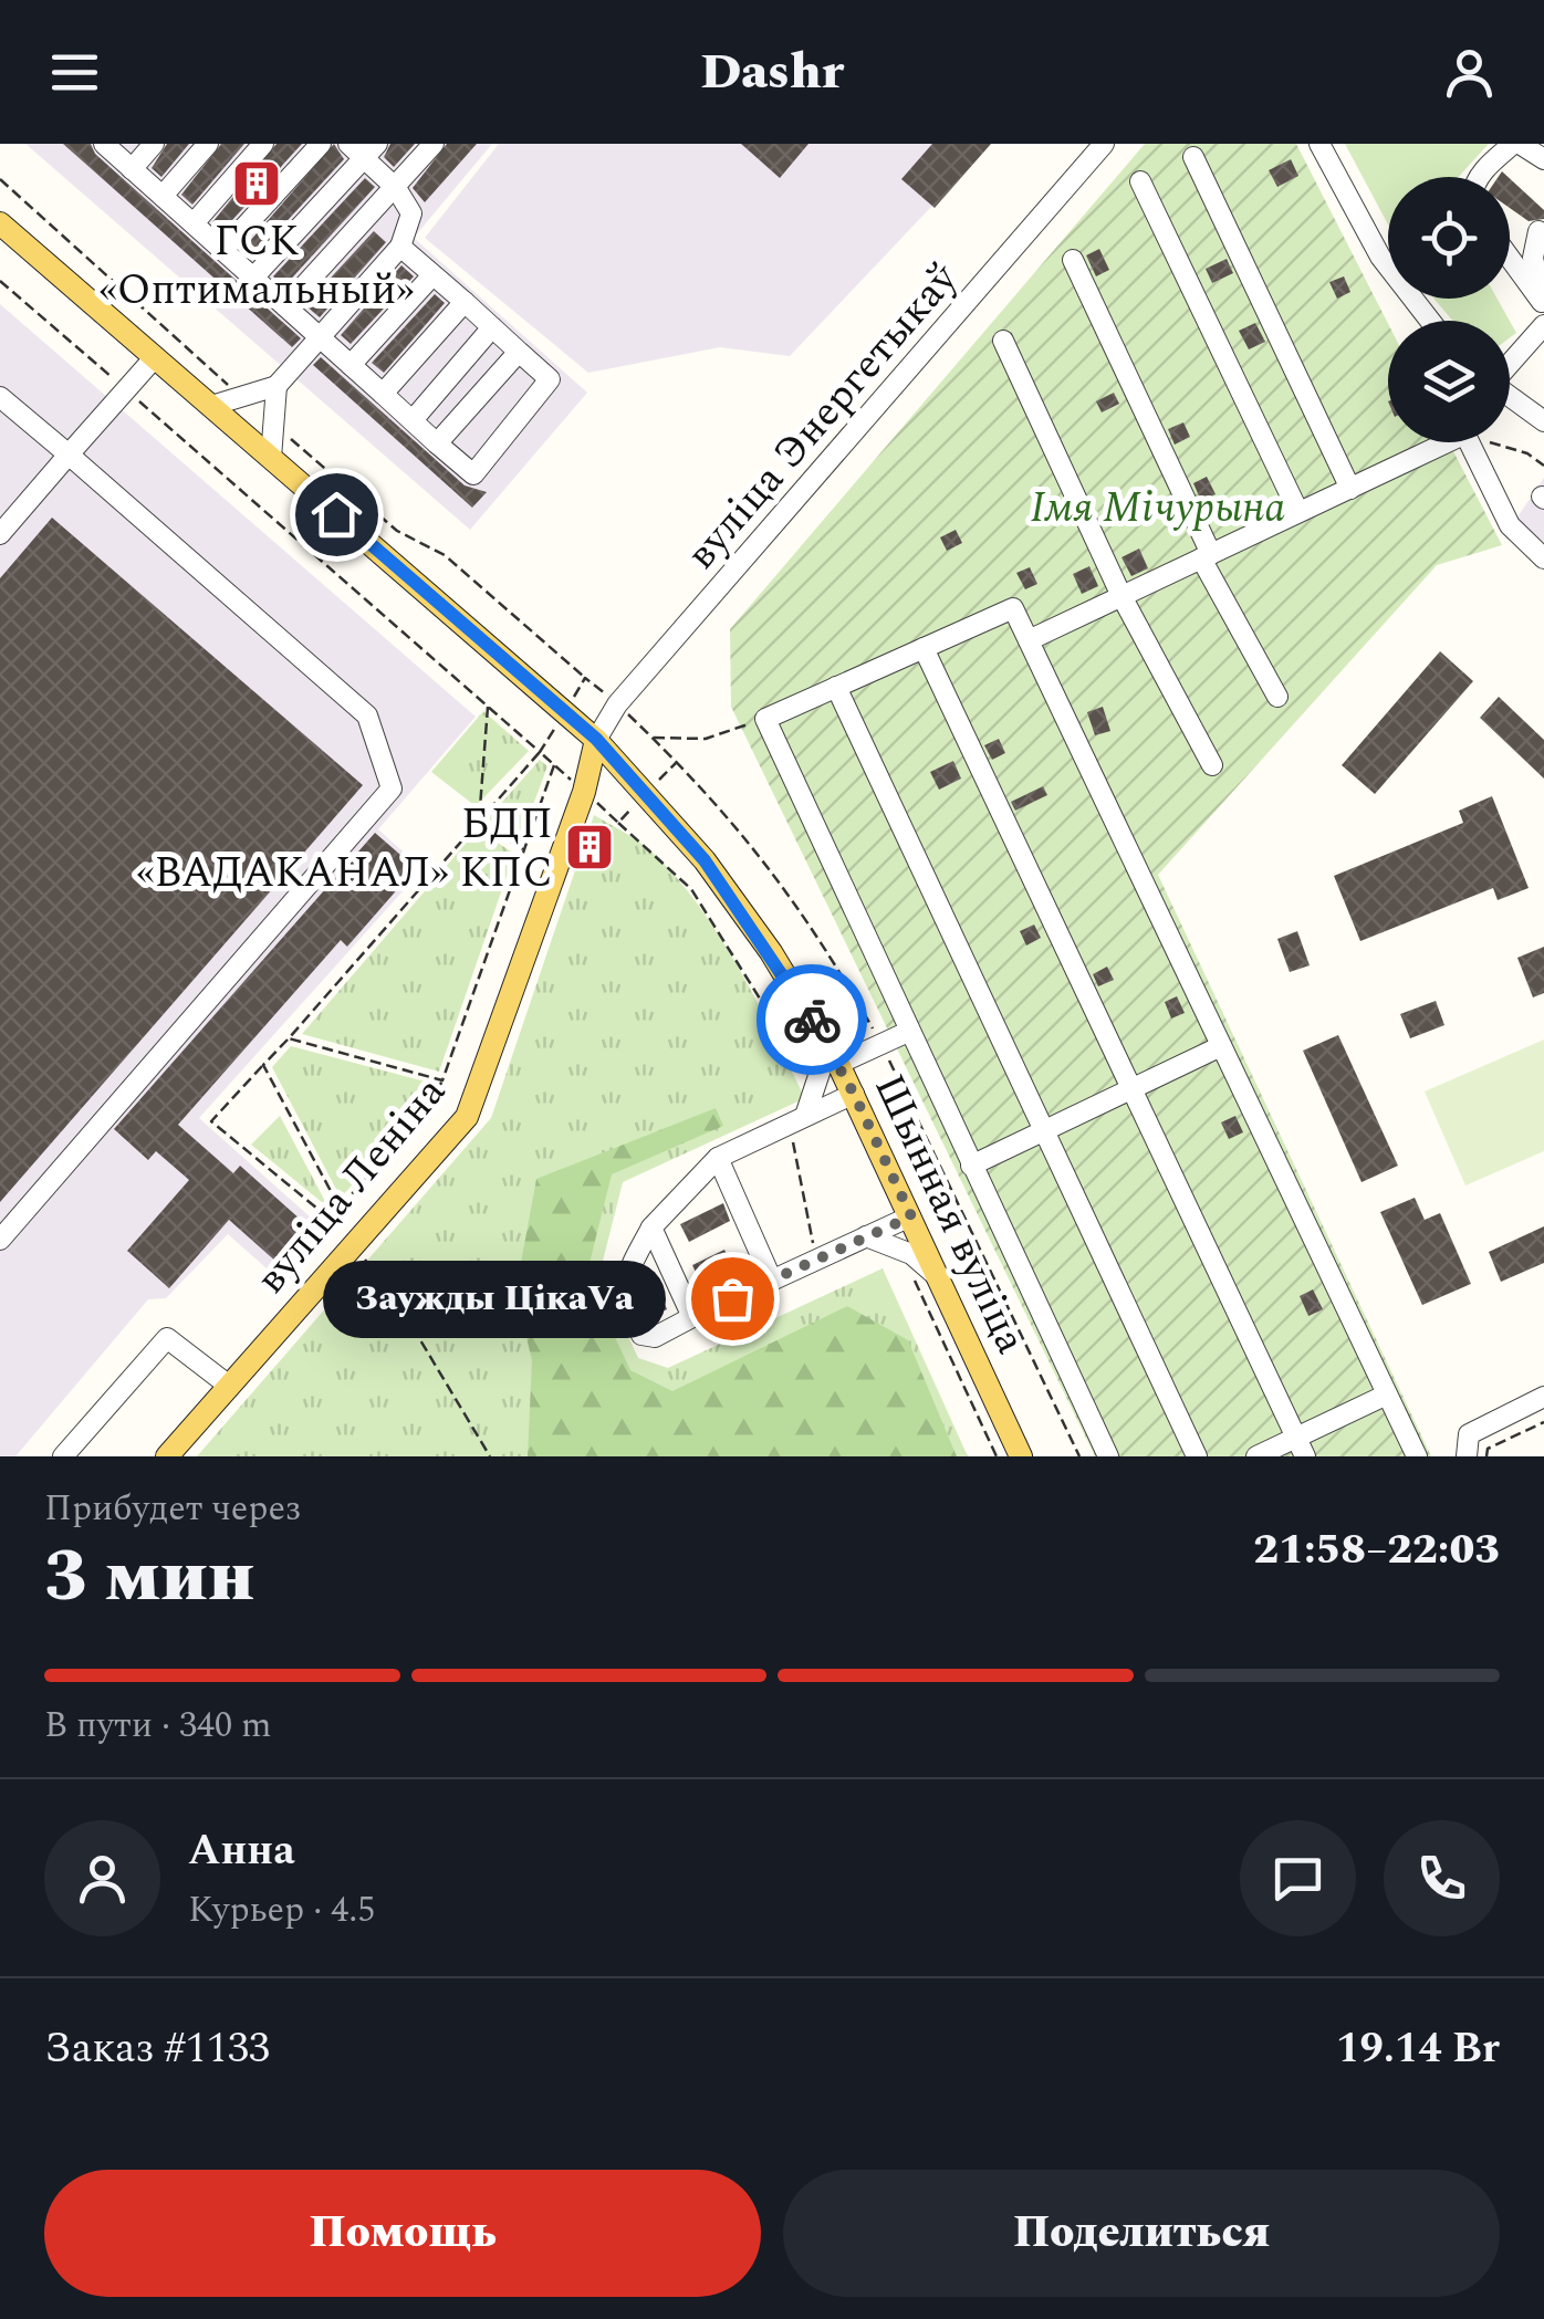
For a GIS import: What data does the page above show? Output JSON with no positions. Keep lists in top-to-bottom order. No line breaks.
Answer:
{"streets":{"main road":["вуліца Леніна","Шынная вуліца"],"street":["вуліца Энергетыкаў"]},"crossings":[["вуліца Энергетыкаў","вуліца Леніна"],["вуліца Энергетыкаў","Шынная вуліца"],["вуліца Леніна","Шынная вуліца"]],"parks":["Імя Мічурына"],"places":{"building":["ГСК «Оптимальный»","БДП «ВАДАКАНАЛ» КПС"],"other":["Заужды ЦікаVа"]},"page":{"header":"Dashr","bubble":"Заужды ЦікаVа","heading":["3 мин","Прибудет через","21:58–22:03"],"panel":["Анна","Курьер · 4.5","Заказ #1133","19.14 Br"],"bar":"В пути · 340 m","buttons":["Помощь","Поделиться"]}}
